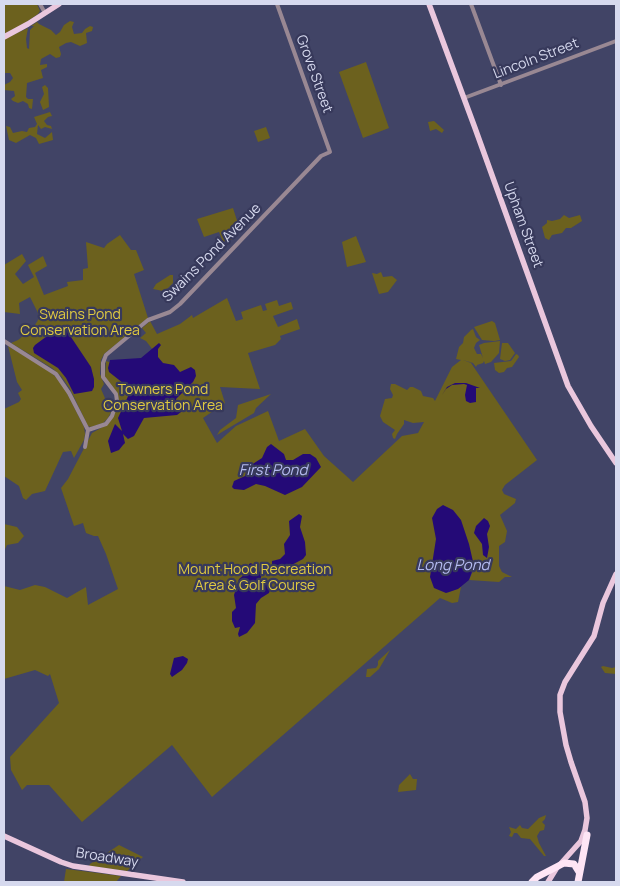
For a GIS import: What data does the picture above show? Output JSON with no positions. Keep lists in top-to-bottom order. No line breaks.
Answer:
{"streets":{"main road":["Upham Street","Broadway"],"street":["Lincoln Street","Grove Street","Swains Pond Avenue"]},"crossings":[["Lincoln Street","Upham Street"],["Grove Street","Swains Pond Avenue"]],"water":["First Pond","Long Pond"],"parks":["Swains Pond Conservation Area","Towners Pond Conservation Area","Mount Hood Recreation Area & Golf Course"]}
